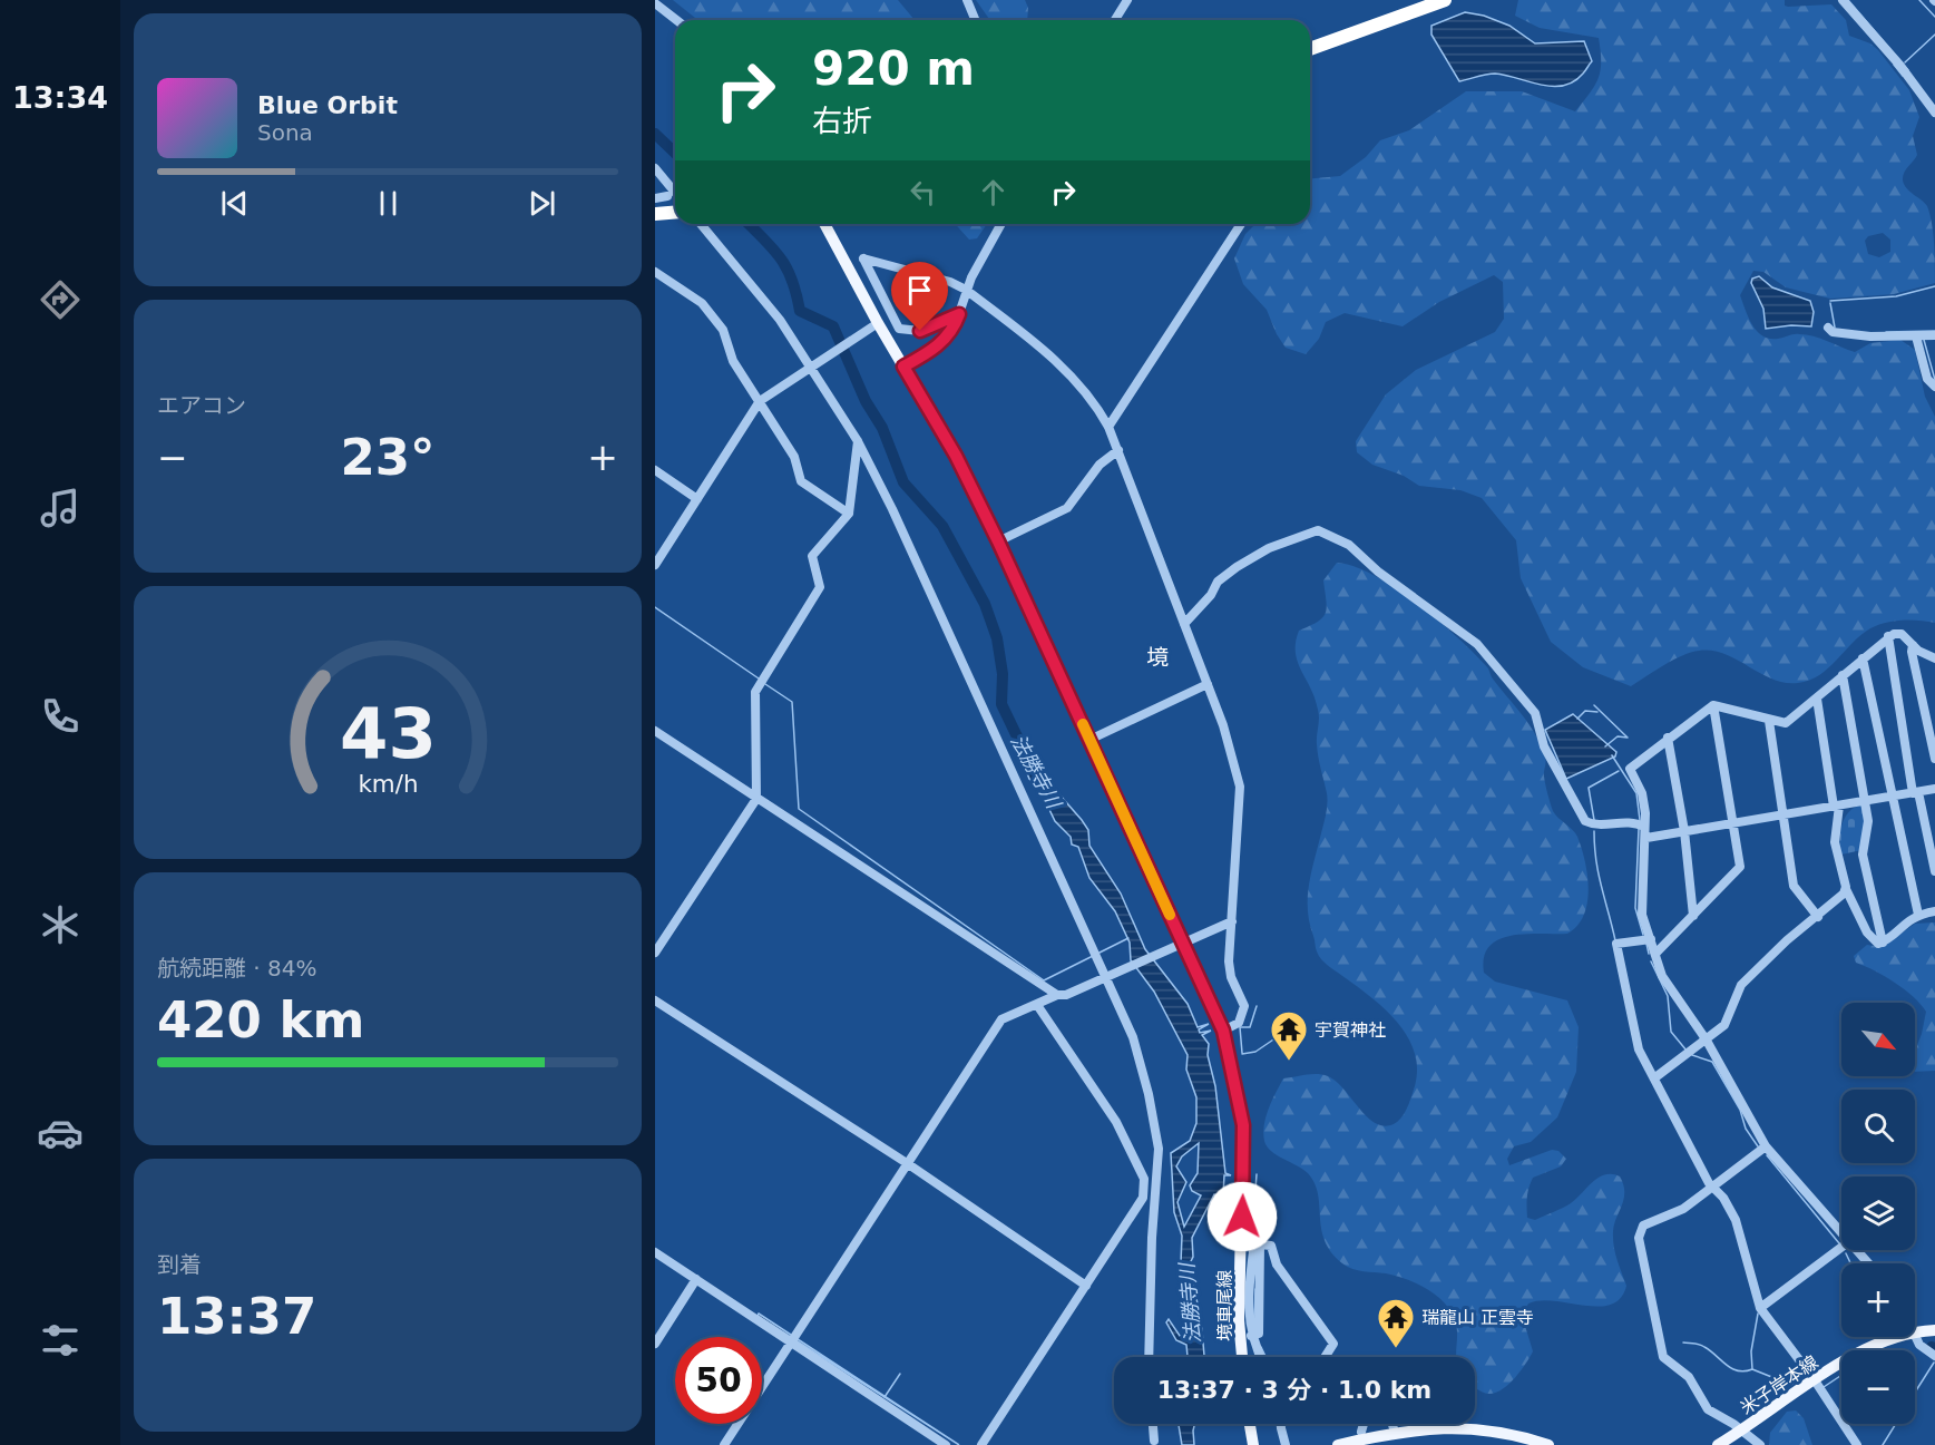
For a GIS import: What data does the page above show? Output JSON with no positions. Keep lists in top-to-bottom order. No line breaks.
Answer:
{"streets":{"main road":["境車尾線","米子岸本線"]},"districts":["境"],"water":["法勝寺川"],"places":{"temple":["宇賀神社","瑞龍山 正雲寺"]},"north":"bottom right","page":{"tabs":"13:34","turn":["920 m","右折"],"song":["Blue Orbit","Sona"],"tile":["エアコン",["航続距離 · 84%","420 km"],["到着","13:37"]],"heat":["−","23°","+"],"map_buttons":["+","−"],"limit":"50","trip":"13:37 · 3 分 · 1.0 km","gauge":["43","km/h"]}}
